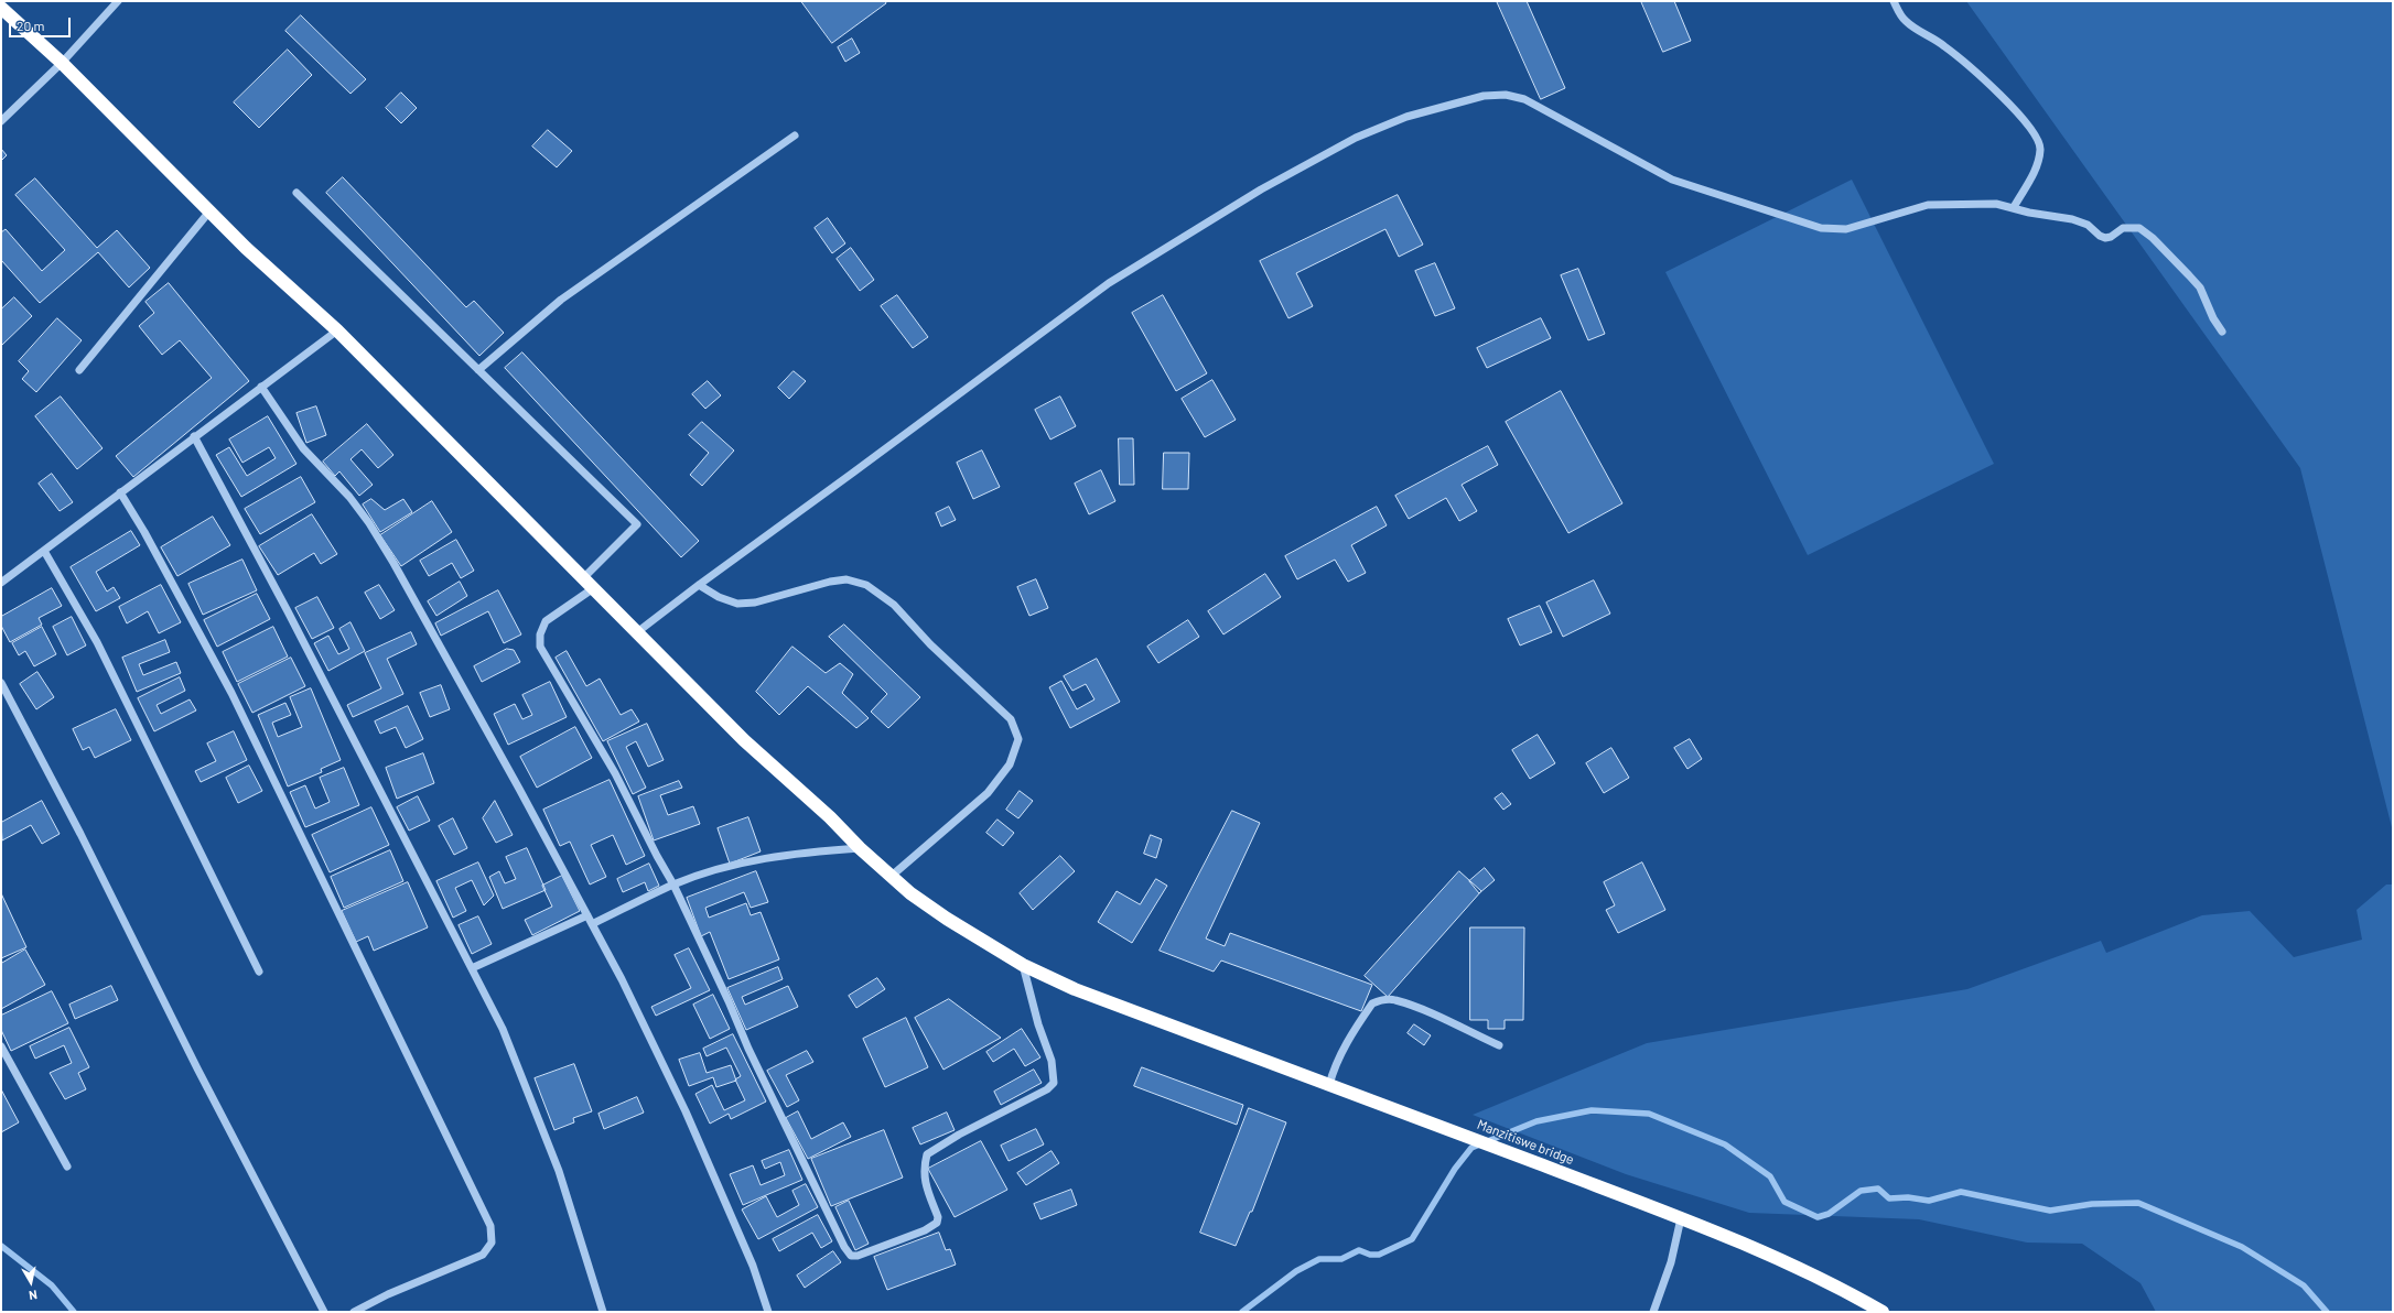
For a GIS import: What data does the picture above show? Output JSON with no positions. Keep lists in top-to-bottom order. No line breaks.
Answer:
{"streets":{"highway":["Manzitiswe bridge"]},"scale_bar":"20 m","north":"bottom"}
